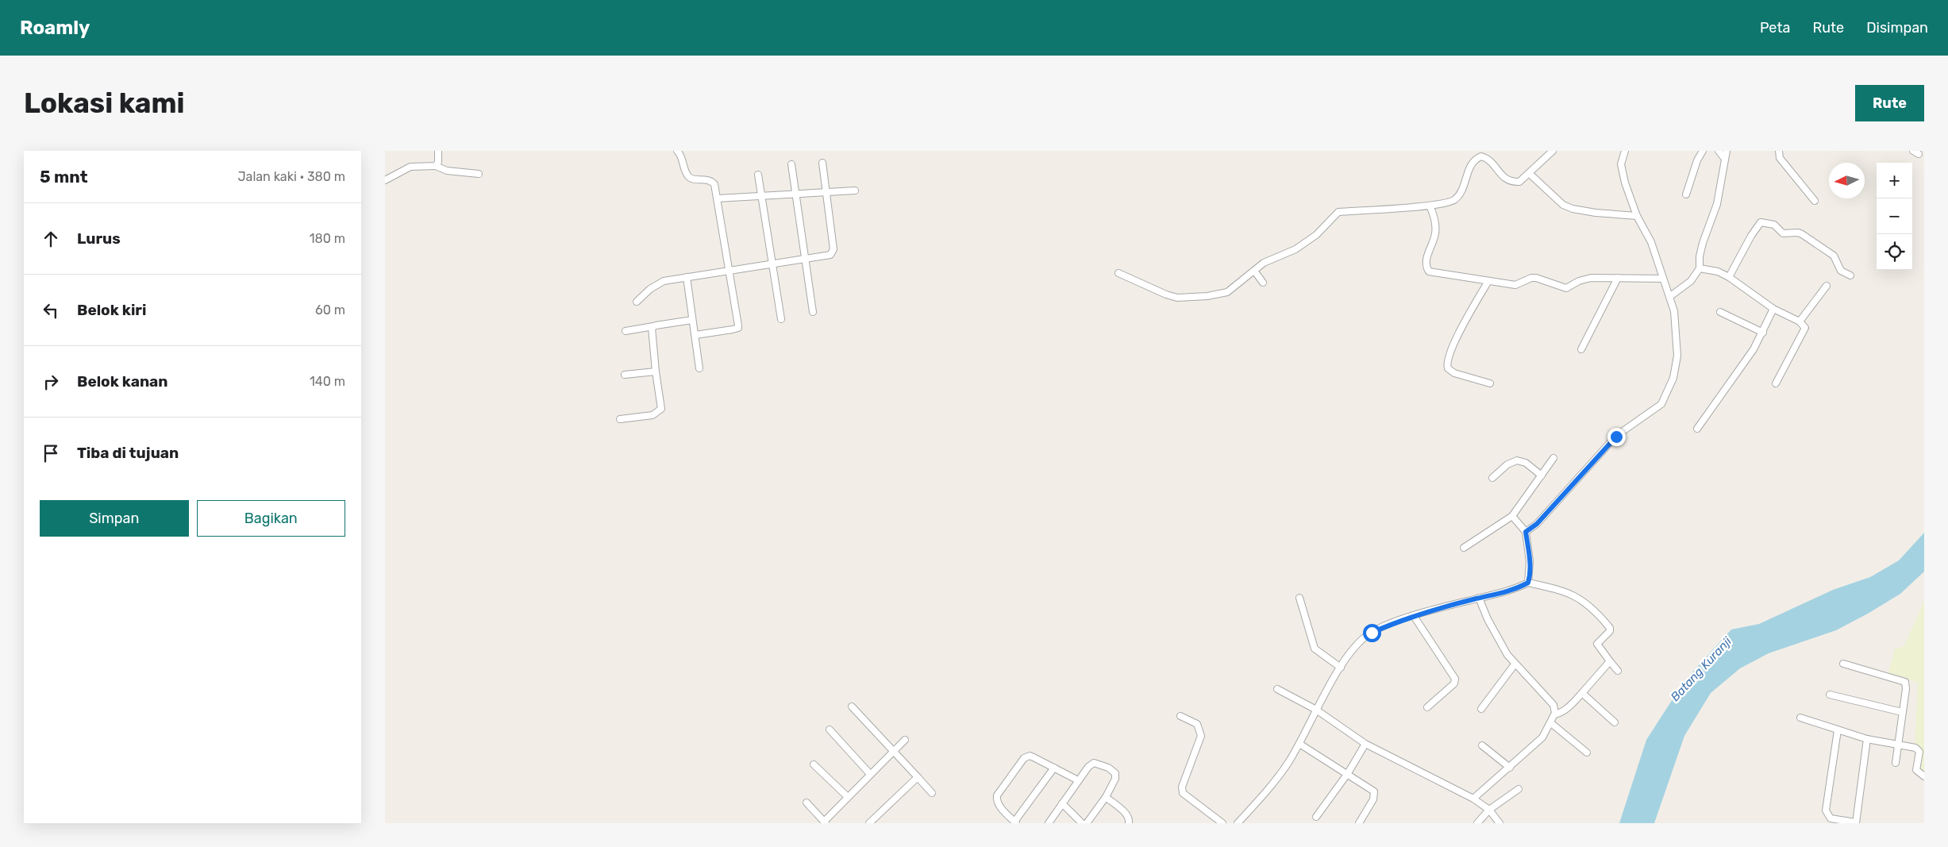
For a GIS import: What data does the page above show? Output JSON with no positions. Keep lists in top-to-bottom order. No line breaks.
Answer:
{"water":["Batang Kuranji"],"north":"left","page":{"header":"Roamly","nav":["Peta","Rute","Disimpan"],"buttons":["Rute",["Simpan","Bagikan"]],"title":"Lokasi kami","heading":["5 mnt","Jalan kaki · 380 m"],"map_buttons":["+","−"],"list":[["Lurus","180 m"],["Belok kiri","60 m"],["Belok kanan","140 m"],"Tiba di tujuan"]}}
